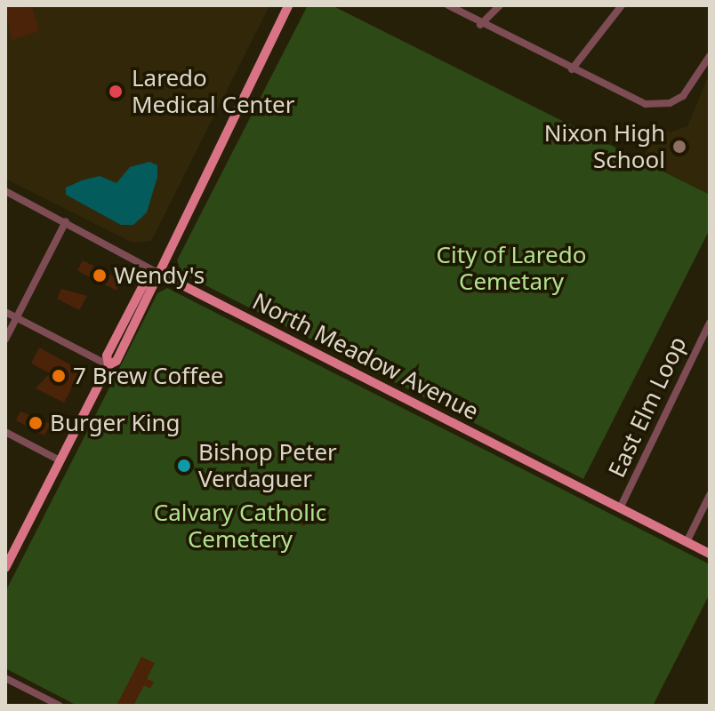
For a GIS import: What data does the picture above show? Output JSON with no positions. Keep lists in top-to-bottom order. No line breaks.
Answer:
{"streets":{"main road":["North Meadow Avenue"],"street":["East Elm Loop"]},"crossings":[["North Meadow Avenue","East Elm Loop"]],"parks":["City of Laredo Cemetary","Calvary Catholic Cemetery"],"places":["Laredo Medical Center","Nixon High School","Wendy's","7 Brew Coffee","Burger King","Bishop Peter Verdaguer"]}
